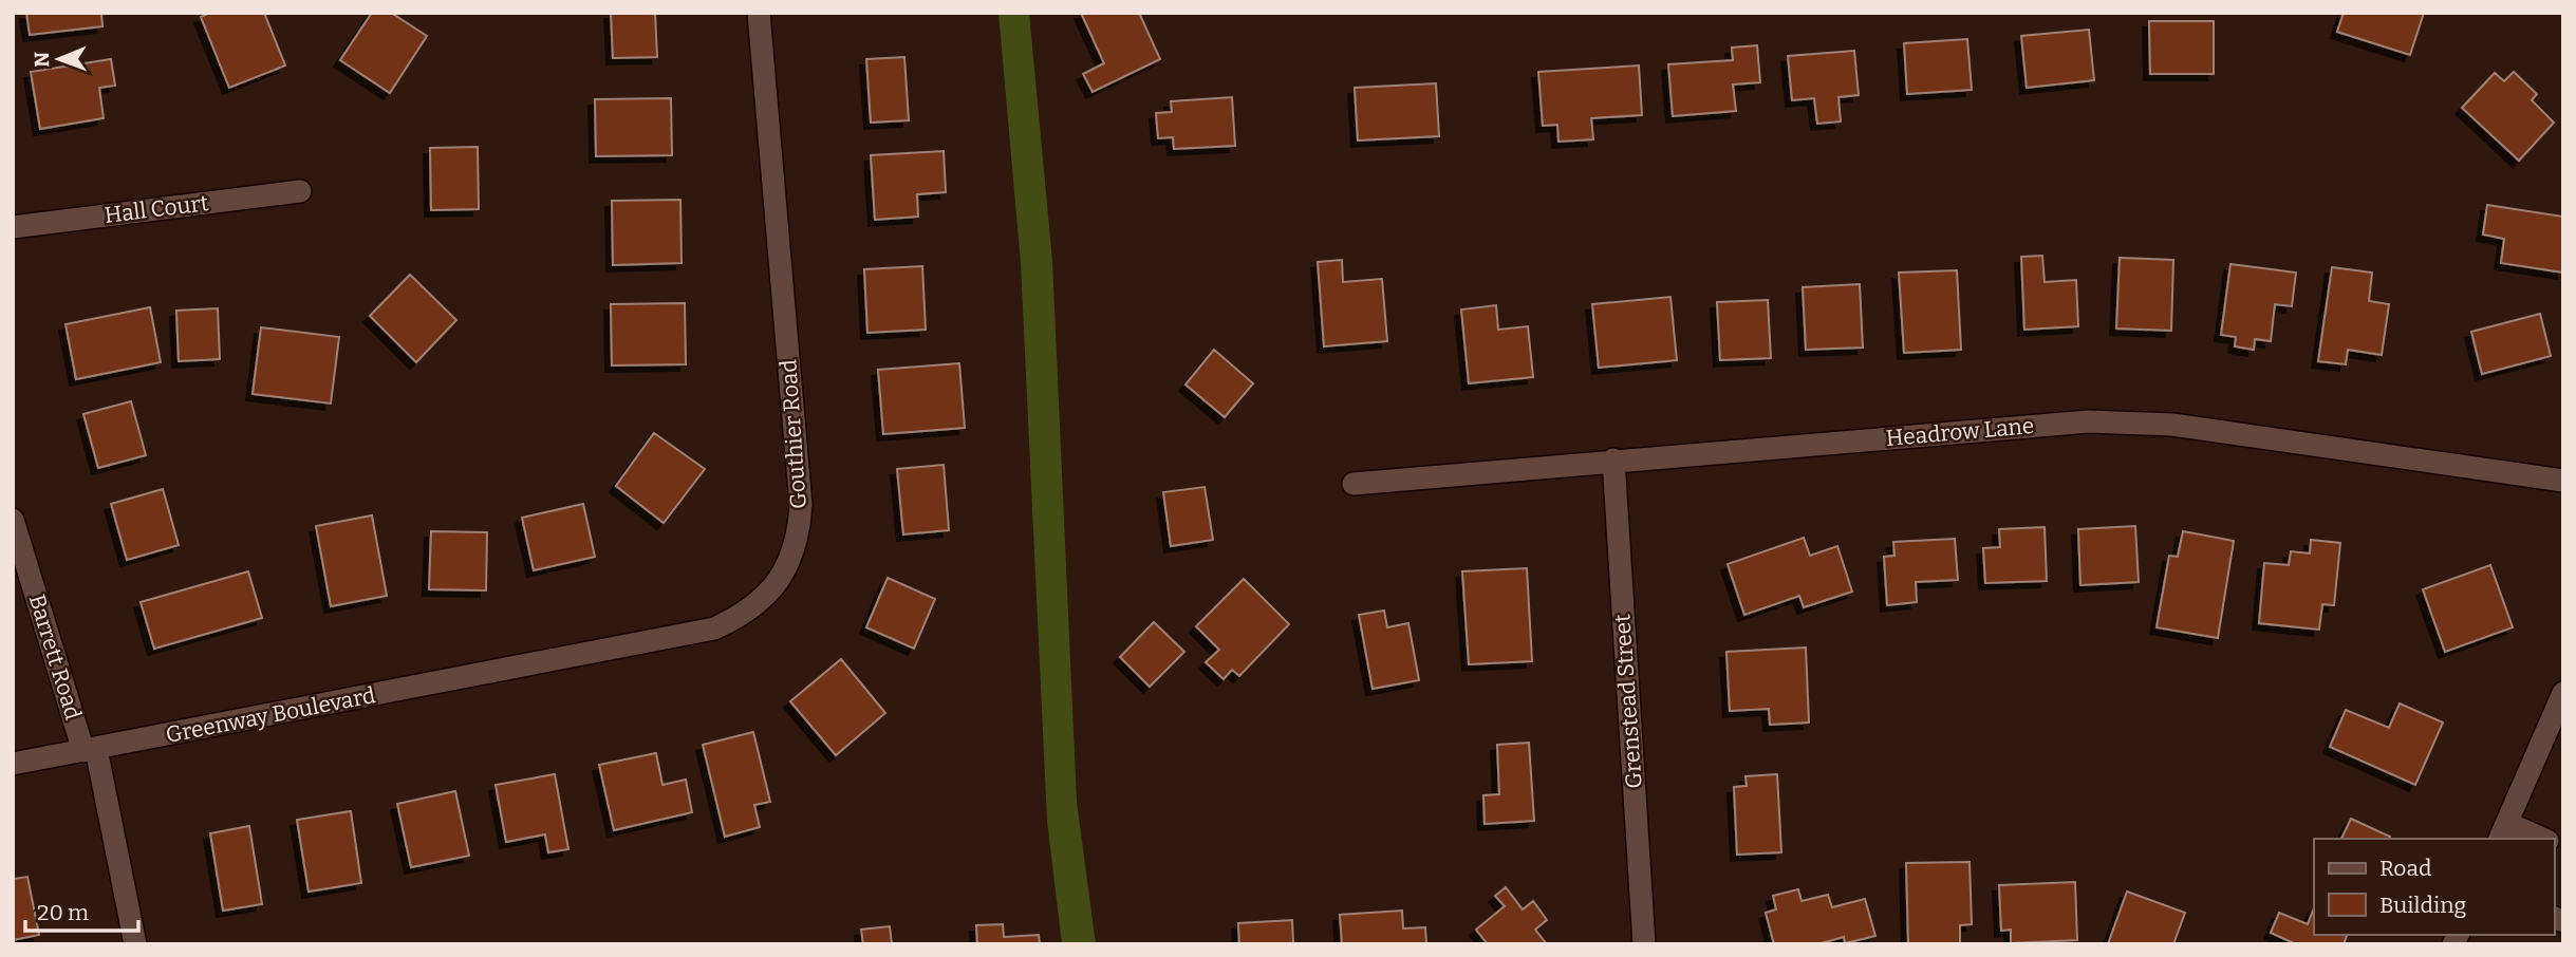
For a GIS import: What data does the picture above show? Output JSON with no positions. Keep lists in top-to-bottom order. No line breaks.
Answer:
{"streets":{"street":["Hall Court","Headrow Lane","Gouthier Road","Barrett Road","Grenstead Street","Greenway Boulevard"]},"crossings":[["Headrow Lane","Grenstead Street"],["Gouthier Road","Greenway Boulevard"],["Barrett Road","Greenway Boulevard"]],"legend":["Road","Building"],"scale_bar":"20 m","north":"left"}
